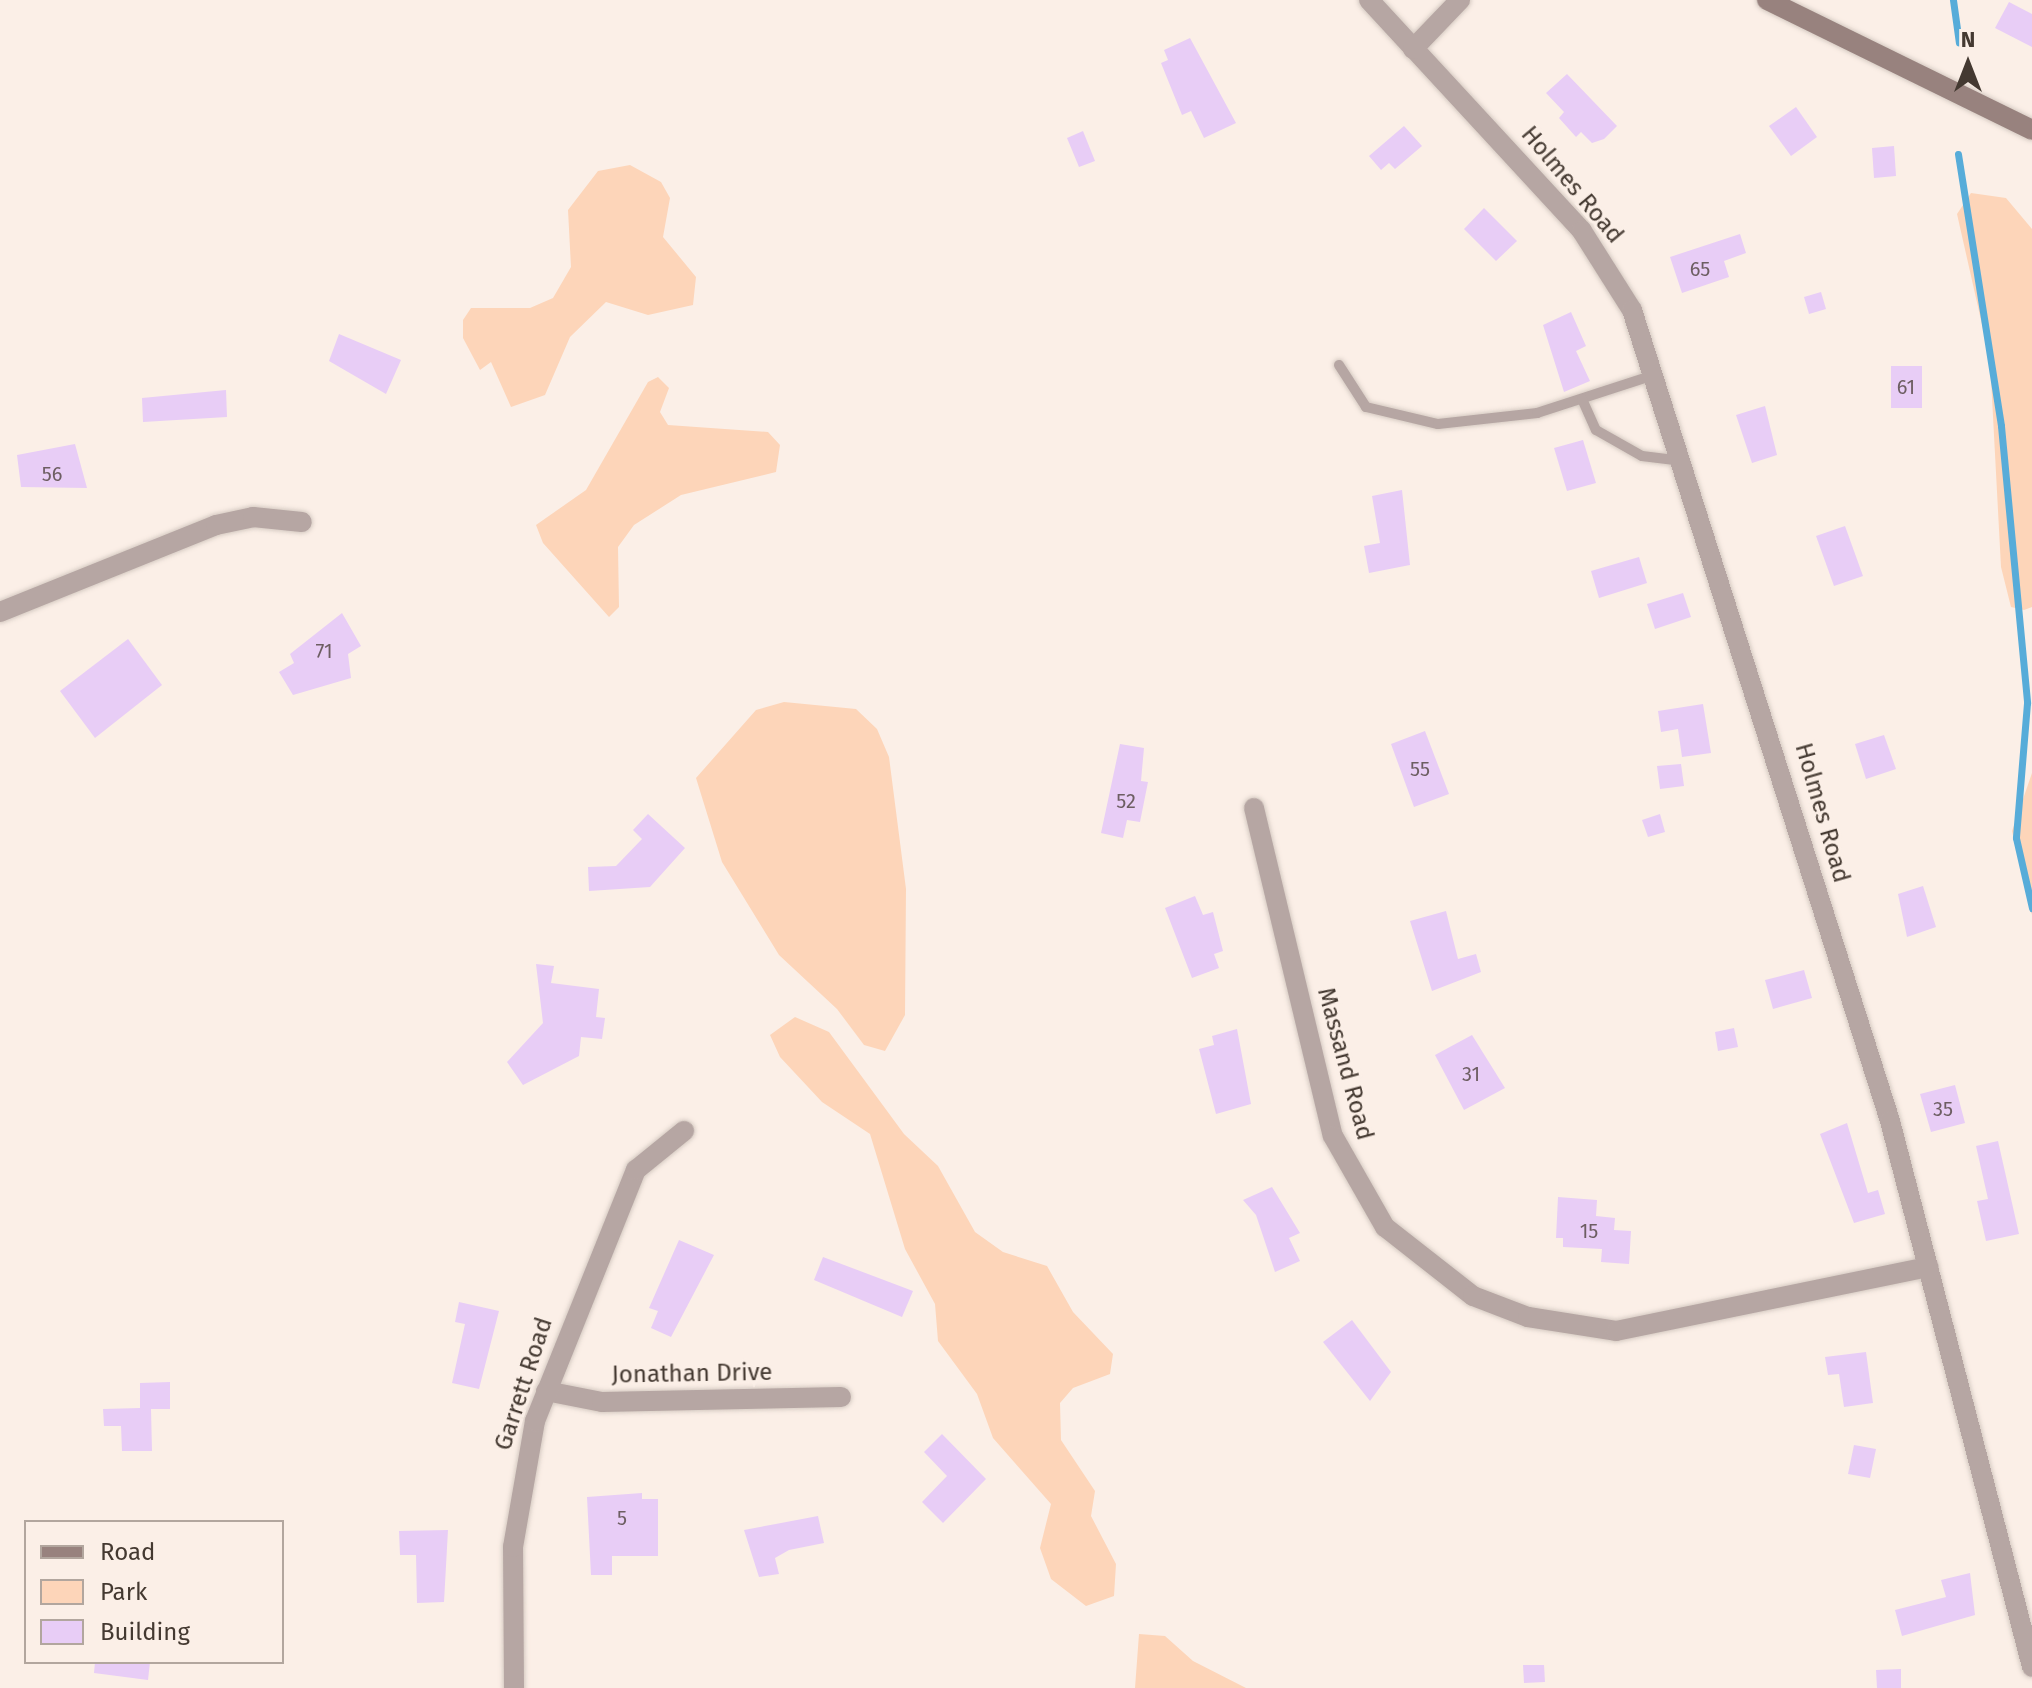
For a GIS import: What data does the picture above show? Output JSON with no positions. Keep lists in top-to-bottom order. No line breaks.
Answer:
{"streets":{"street":["Holmes Road","Massand Road","Jonathan Drive","Garrett Road"]},"crossings":[["Holmes Road","Massand Road"],["Jonathan Drive","Garrett Road"]],"house_numbers":["65","61","56","71","55","52","31","35","15","5"],"legend":["Road","Park","Building"],"north":"top"}
